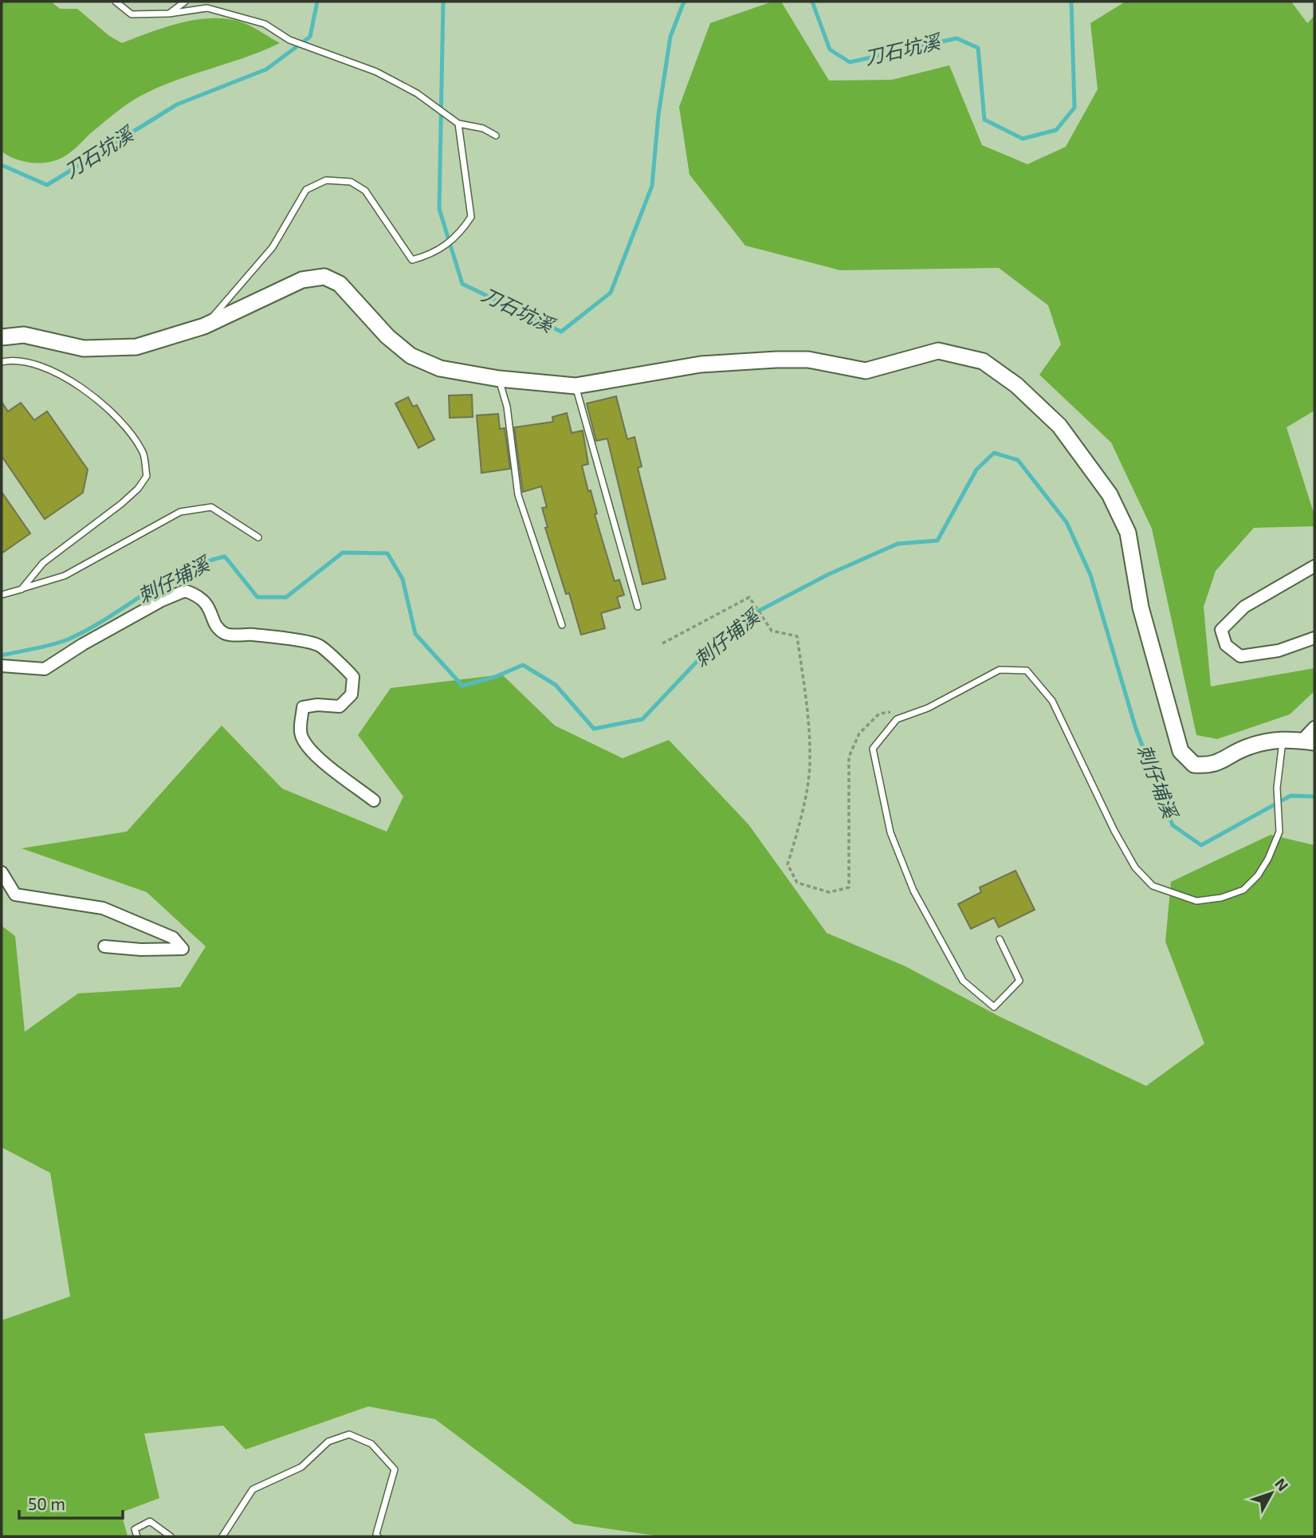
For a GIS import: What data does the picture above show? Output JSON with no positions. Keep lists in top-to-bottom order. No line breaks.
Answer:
{"water":["刀石坑溪","刺仔埔溪"],"scale_bar":"50 m","north":"top right"}
